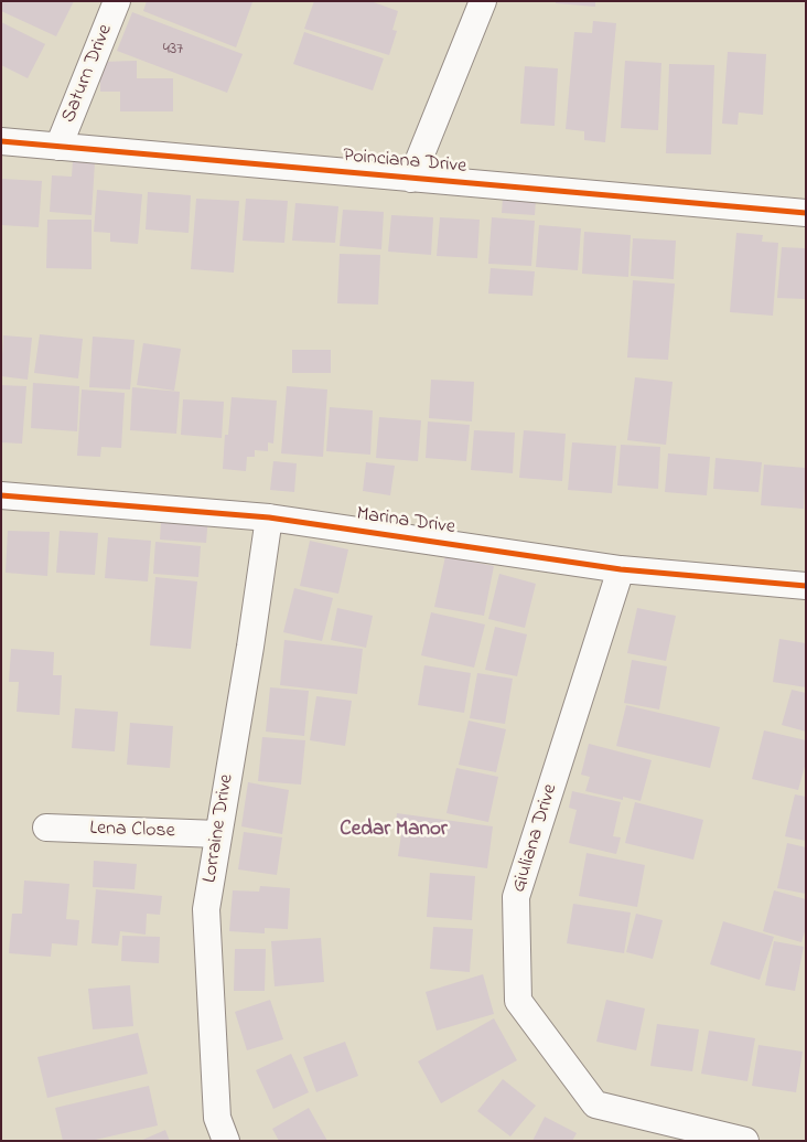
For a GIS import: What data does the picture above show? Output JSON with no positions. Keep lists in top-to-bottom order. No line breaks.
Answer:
{"streets":{"street":["Saturn Drive","Poinciana Drive","Marina Drive","Lorraine Drive","Lena Close","Giuliana Drive"]},"crossings":[["Saturn Drive","Poinciana Drive"],["Marina Drive","Lorraine Drive"],["Marina Drive","Giuliana Drive"],["Lorraine Drive","Lena Close"]],"districts":["Cedar Manor"],"house_numbers":["437"]}
